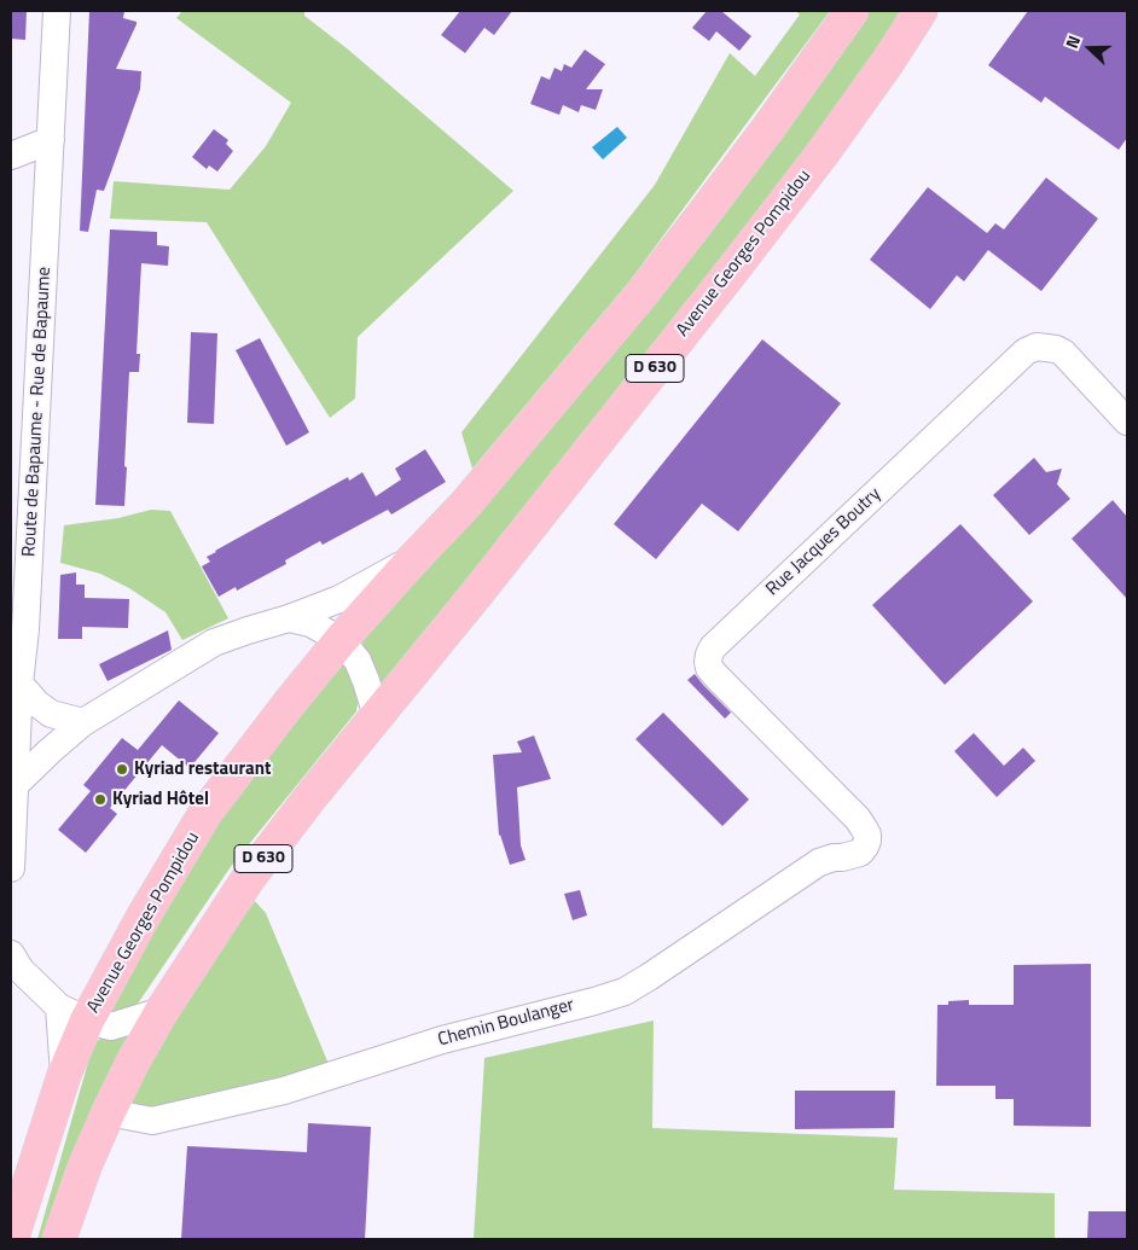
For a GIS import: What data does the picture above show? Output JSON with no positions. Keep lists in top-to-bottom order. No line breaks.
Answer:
{"streets":{"main road":["Avenue Georges Pompidou","D 630"],"street":["Route de Bapaume - Rue de Bapaume","Rue Jacques Boutry","Chemin Boulanger"]},"crossings":[["Avenue Georges Pompidou","Chemin Boulanger"],["Rue Jacques Boutry","Chemin Boulanger"]],"places":["Kyriad restaurant","Kyriad Hôtel"],"north":"left"}
